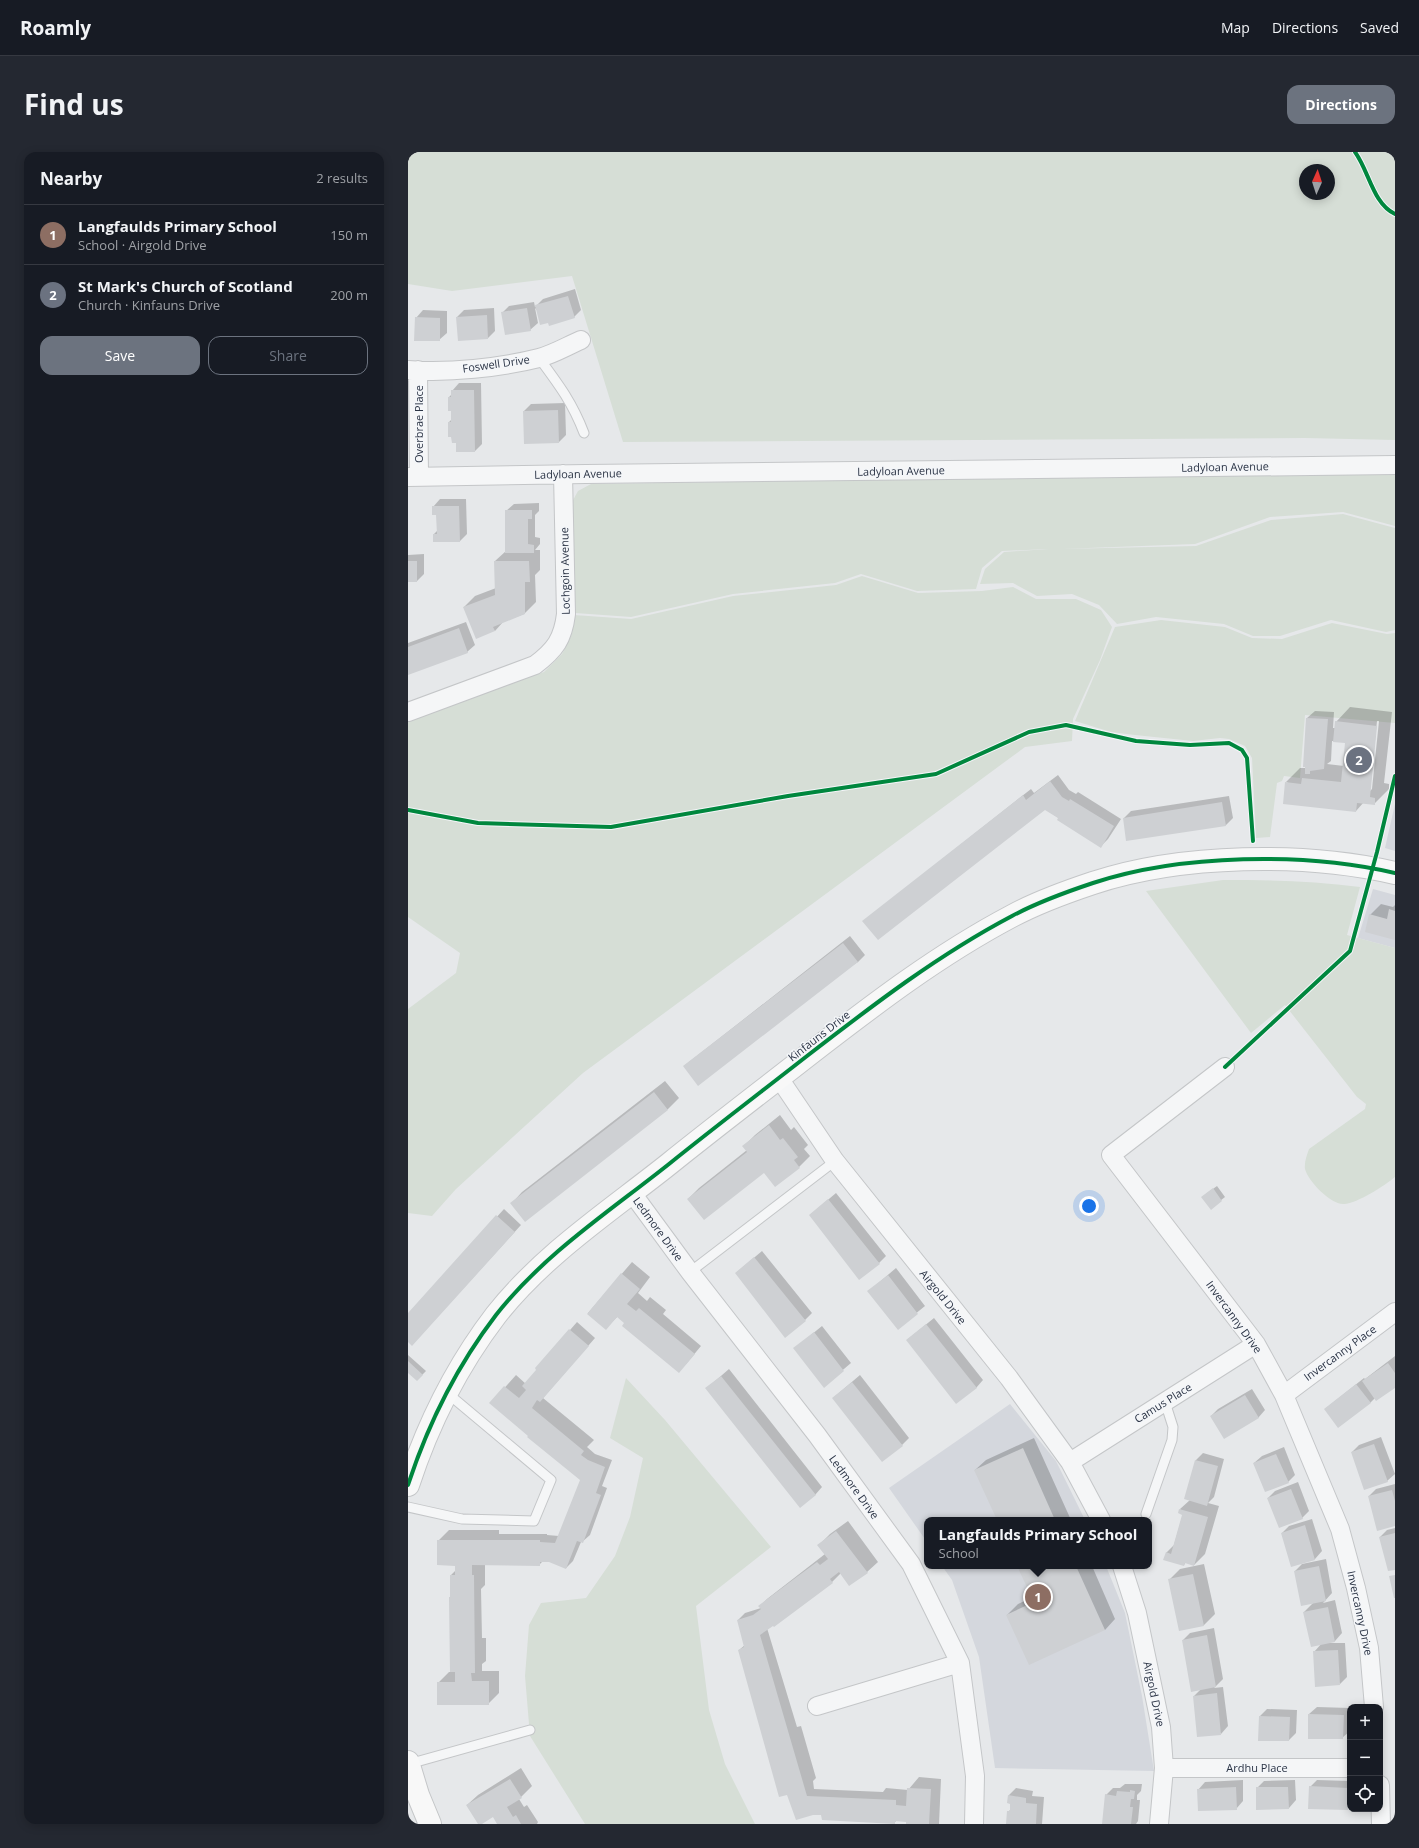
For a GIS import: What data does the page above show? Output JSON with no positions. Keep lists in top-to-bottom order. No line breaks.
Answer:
{"streets":{"street":["Foswell Drive","Overbrae Place","Ladyloan Avenue","Lochgoin Avenue","Kinfauns Drive","Ledmore Drive","Airgold Drive","Invercanny Drive","Invercanny Place","Camus Place","Ardhu Place"]},"crossings":[["Foswell Drive","Overbrae Place"],["Overbrae Place","Ladyloan Avenue"],["Ladyloan Avenue","Lochgoin Avenue"],["Kinfauns Drive","Ledmore Drive"],["Kinfauns Drive","Airgold Drive"],["Airgold Drive","Camus Place"],["Airgold Drive","Ardhu Place"],["Invercanny Drive","Invercanny Place"],["Invercanny Drive","Camus Place"]],"north":"top","page":{"header":"Roamly","nav":["Map","Directions","Saved"],"title":"Find us","buttons":["Directions",["Save","Share"]],"heading":["Nearby","2 results"],"list":[{"mark":"1","name":"Langfaulds Primary School","note":"School · Airgold Drive","value":"150 m"},{"mark":"2","name":"St Mark's Church of Scotland","note":"Church · Kinfauns Drive","value":"200 m"}],"pins":["2","1"],"popup":["Langfaulds Primary School","School"],"map_buttons":["+","−"]}}
